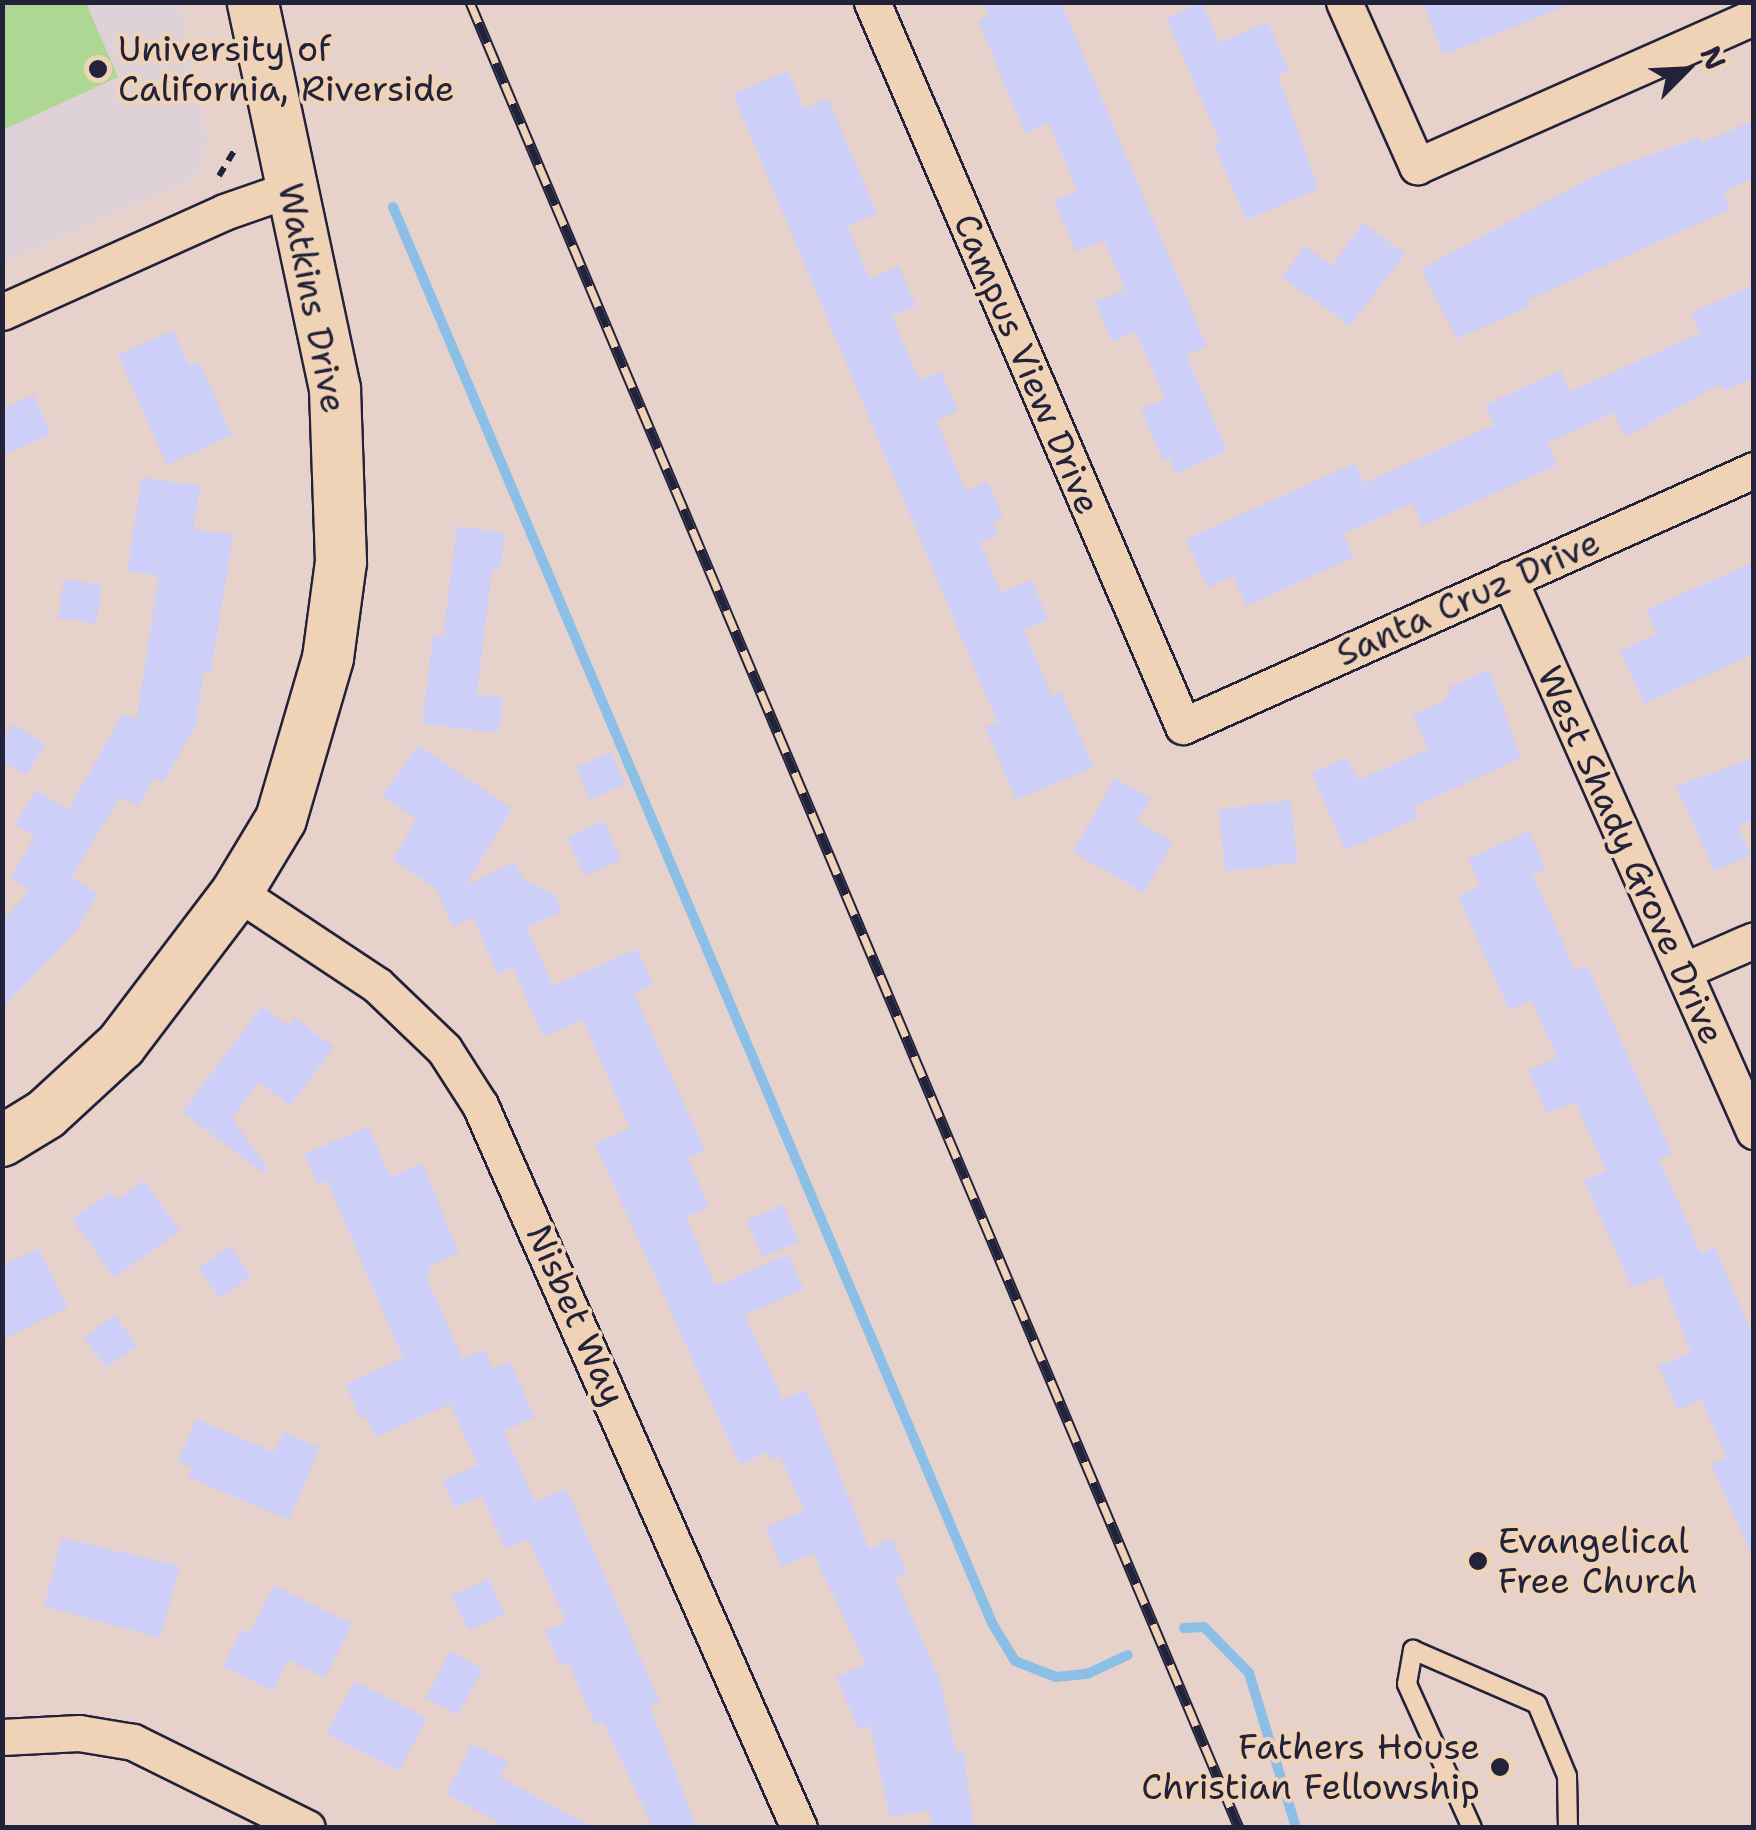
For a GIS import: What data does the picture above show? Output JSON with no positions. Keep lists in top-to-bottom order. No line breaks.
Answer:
{"streets":{"main road":["Watkins Drive"],"street":["Campus View Drive","Santa Cruz Drive","West Shady Grove Drive","Nisbet Way"]},"crossings":[["Watkins Drive","Nisbet Way"],["Campus View Drive","Santa Cruz Drive"],["Santa Cruz Drive","West Shady Grove Drive"]],"places":["University of California, Riverside","Evangelical Free Church","Fathers House Christian Fellowship"],"north":"top right"}
